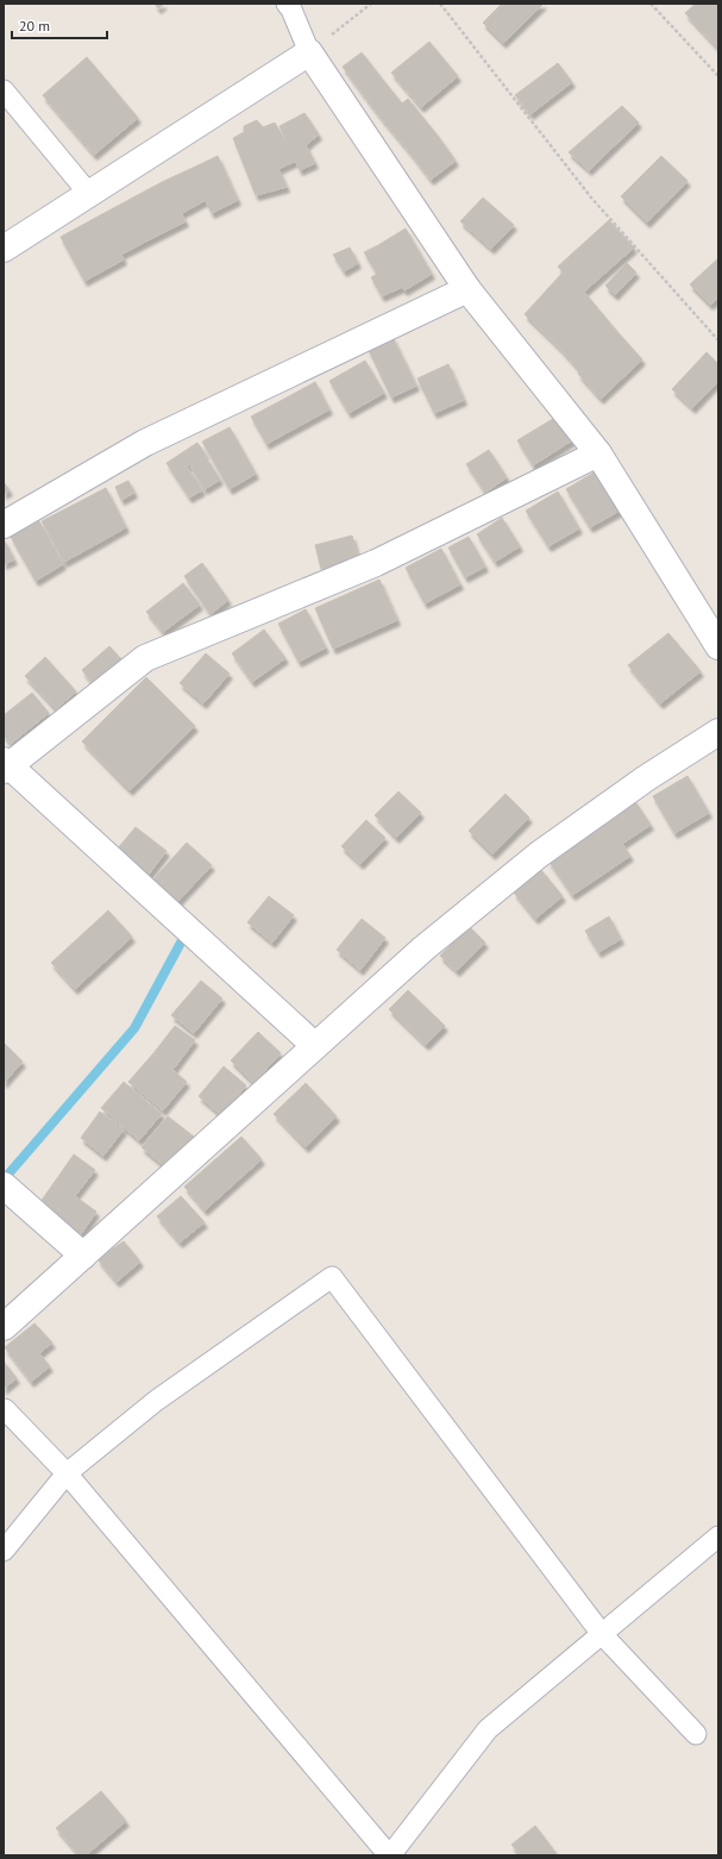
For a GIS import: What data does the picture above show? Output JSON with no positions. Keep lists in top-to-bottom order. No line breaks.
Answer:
{"scale_bar":"20 m"}
